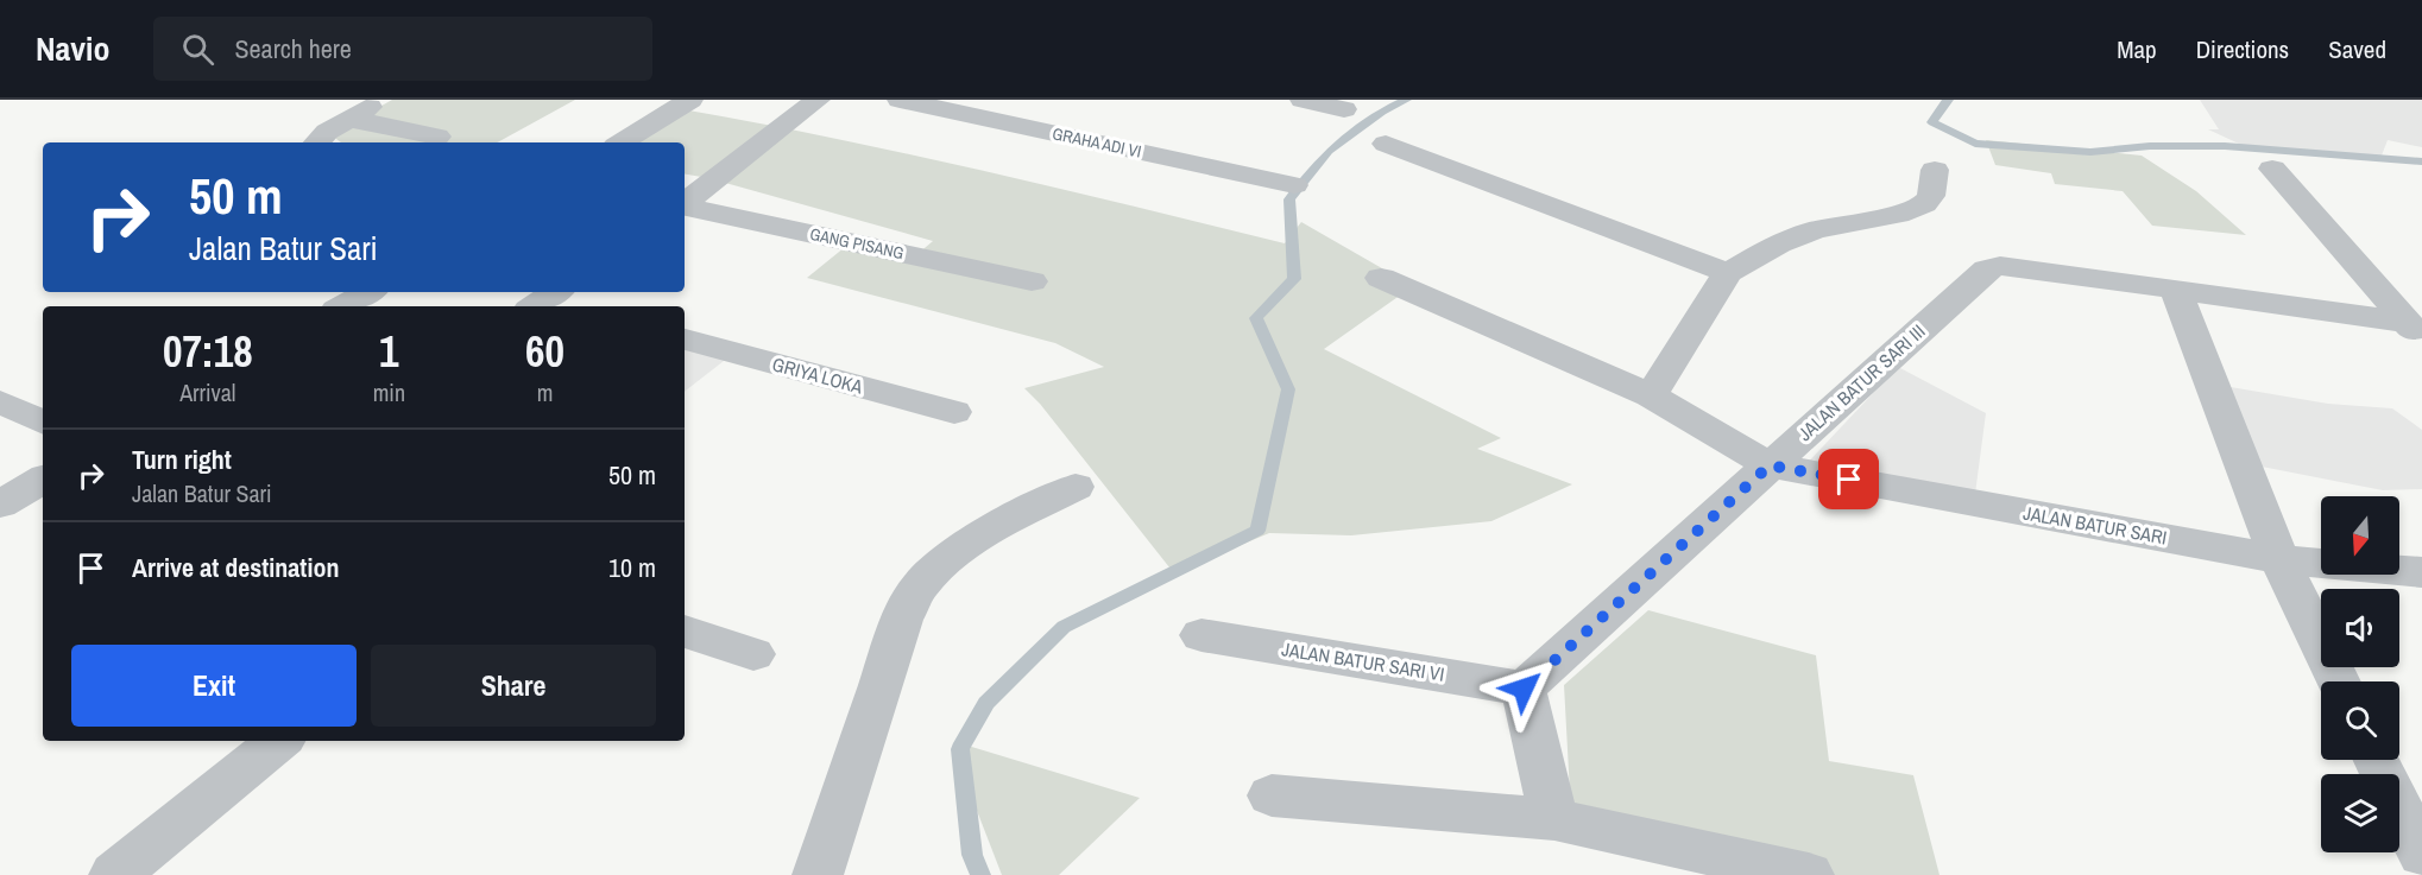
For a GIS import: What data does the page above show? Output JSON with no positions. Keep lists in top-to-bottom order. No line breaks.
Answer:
{"streets":{"street":["GRAHA ADI VI","GANG PISANG","GRIYA LOKA","JALAN BATUR SARI III","JALAN BATUR SARI","JALAN BATUR SARI VI"]},"crossings":[["JALAN BATUR SARI III","JALAN BATUR SARI"],["JALAN BATUR SARI III","JALAN BATUR SARI VI"]],"north":"bottom","page":{"header":"Navio","search":"Search here","nav":["Map","Directions","Saved"],"turn":["50 m","Jalan Batur Sari"],"eta":["07:18","Arrival","1","min","60","m"],"list":[{"name":"Turn right","note":"Jalan Batur Sari","value":"50 m"},{"name":"Arrive at destination","value":"10 m"}],"buttons":["Exit","Share"]}}
